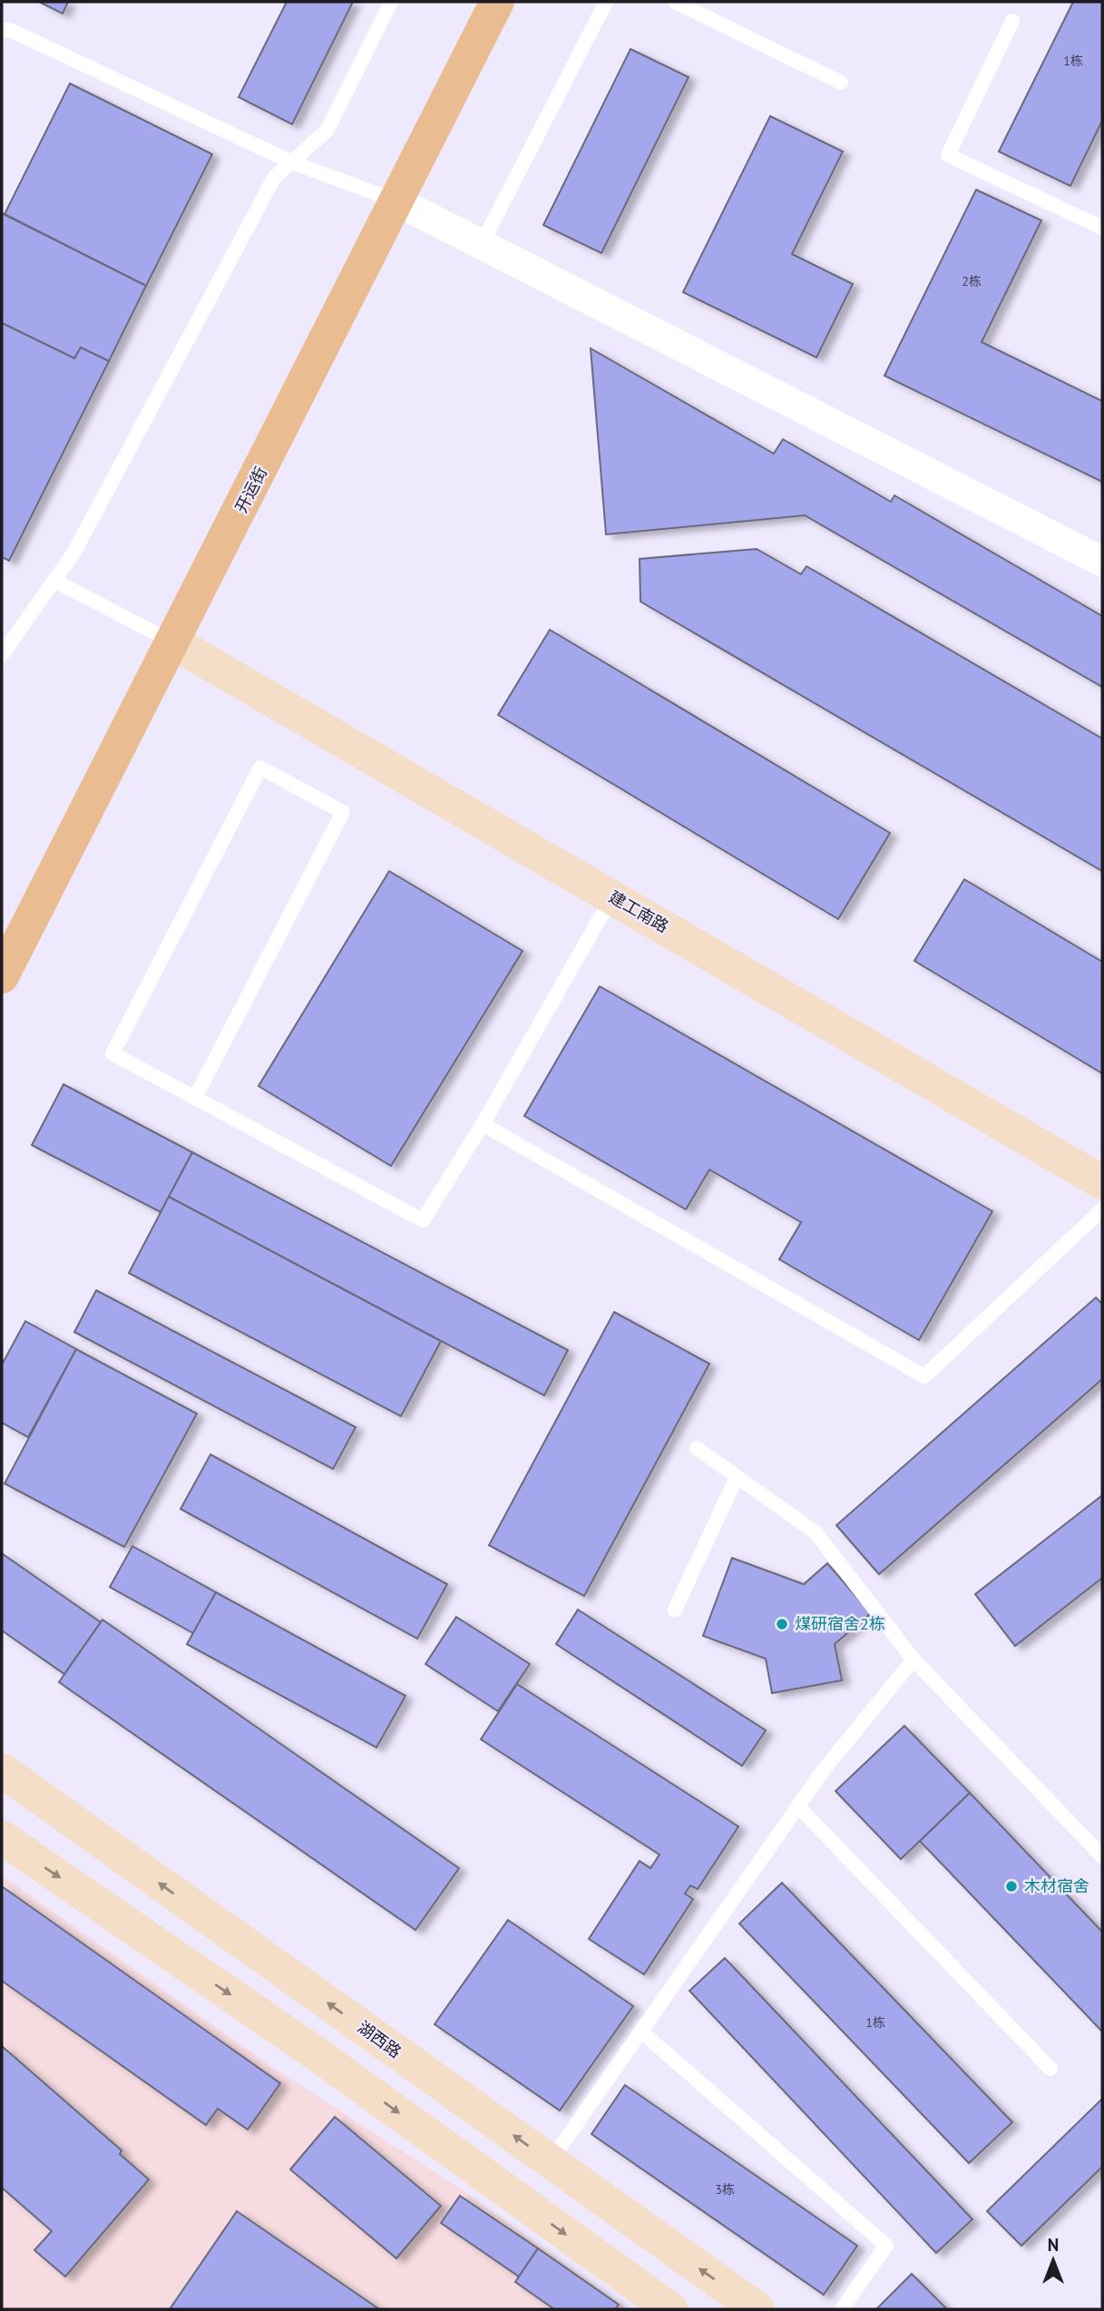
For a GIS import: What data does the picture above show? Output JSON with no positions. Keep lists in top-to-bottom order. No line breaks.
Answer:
{"streets":{"main road":["开运街","建工南路","湖西路"]},"crossings":[["开运街","建工南路"]],"places":["煤研宿舍2栋","木材宿舍"],"house_numbers":["1栋","2栋","1栋","3栋"],"north":"top"}
